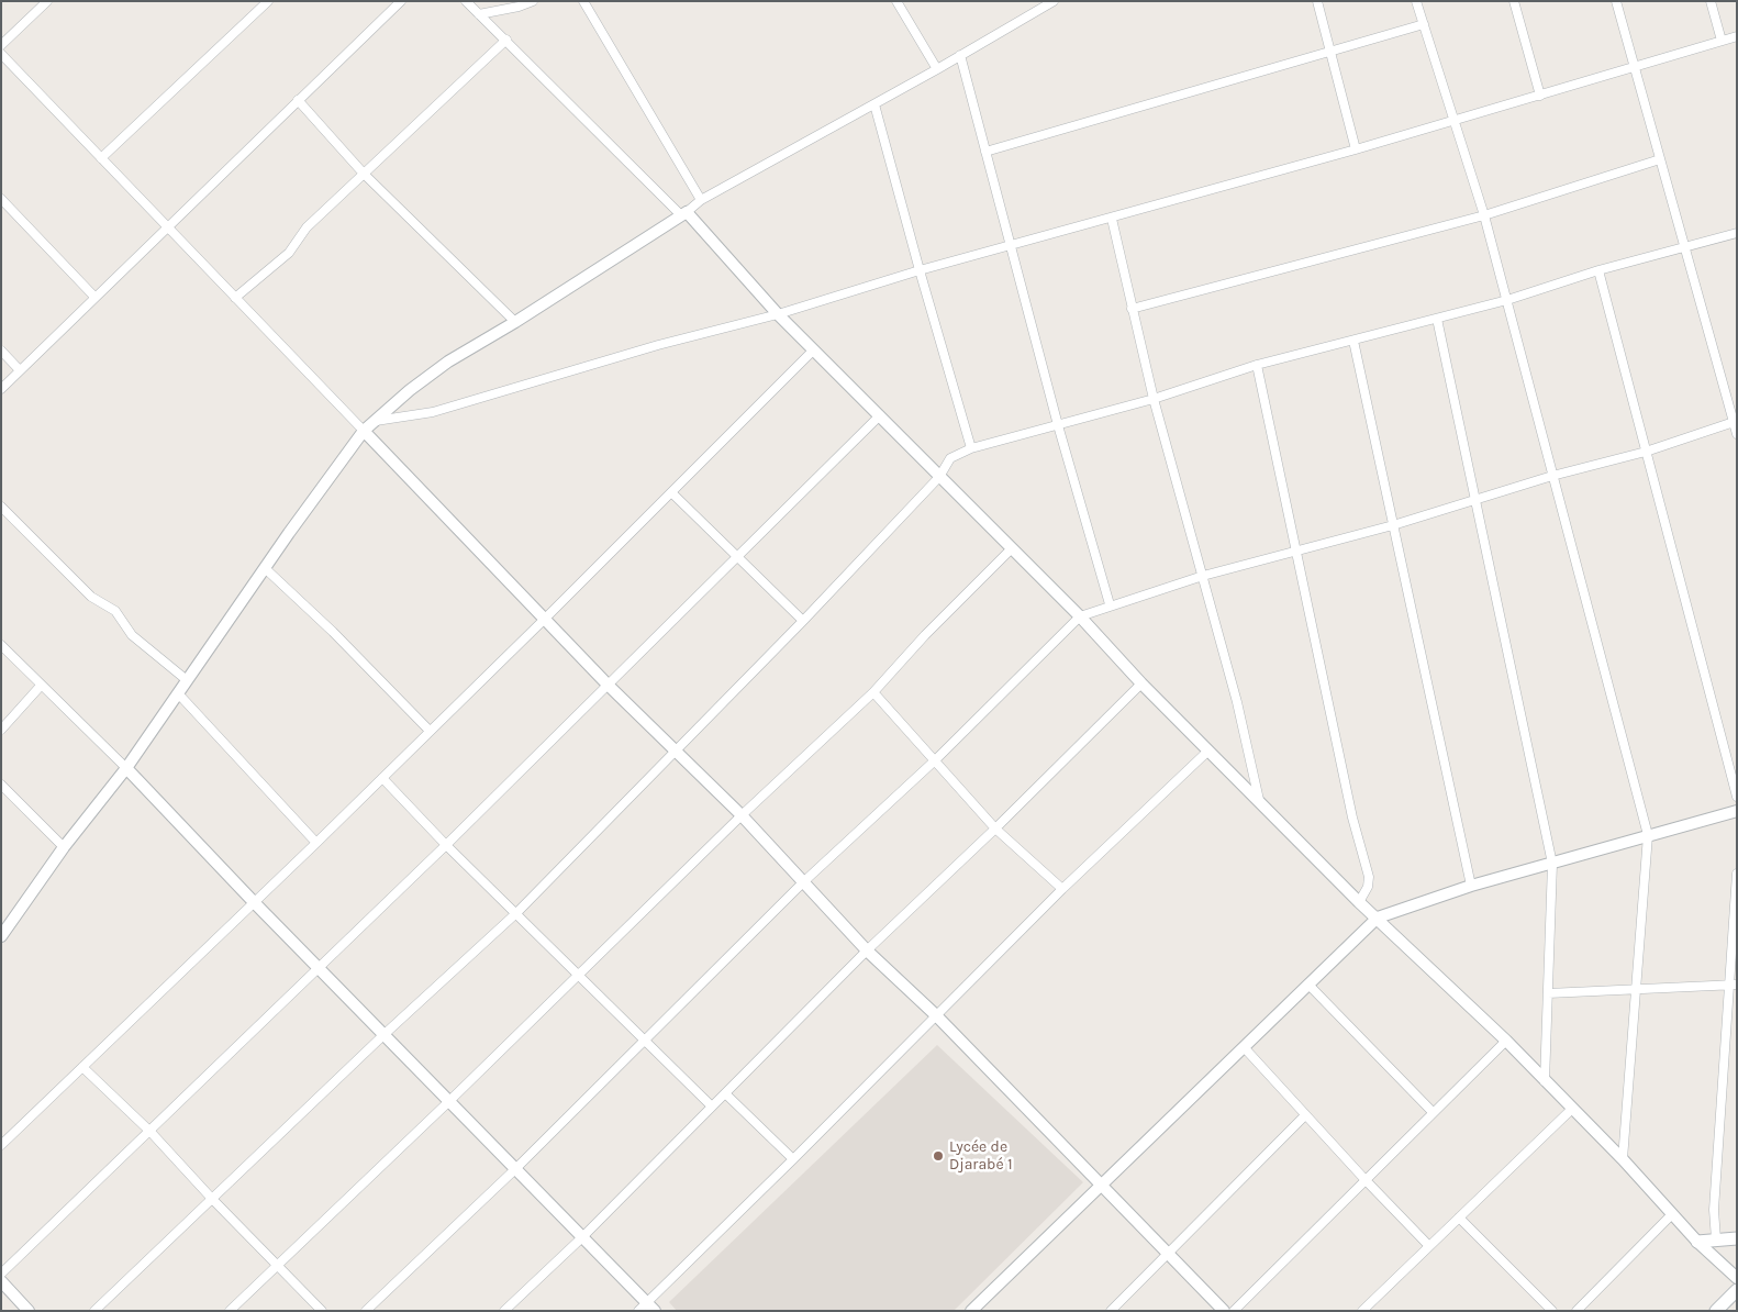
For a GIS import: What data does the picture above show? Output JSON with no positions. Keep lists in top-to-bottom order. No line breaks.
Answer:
{"places":["Lycée de Djarabé 1"]}
